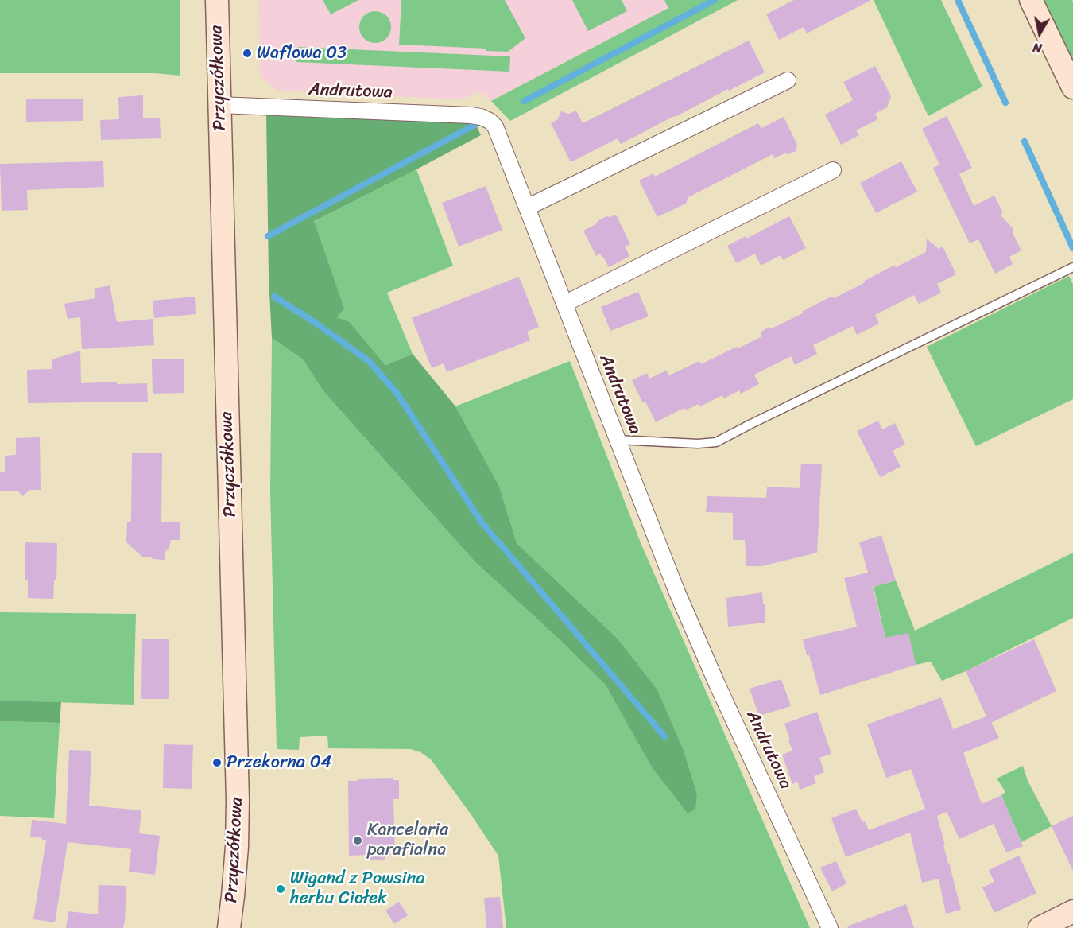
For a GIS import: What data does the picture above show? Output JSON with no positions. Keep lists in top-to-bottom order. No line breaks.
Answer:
{"streets":{"street":["Przyczółkowa","Andrutowa"]},"crossings":[["Przyczółkowa","Andrutowa"]],"places":["Waflowa 03","Przekorna 04","Kancelaria parafialna","Wigand z Powsina herbu Ciołek"],"north":"bottom"}
